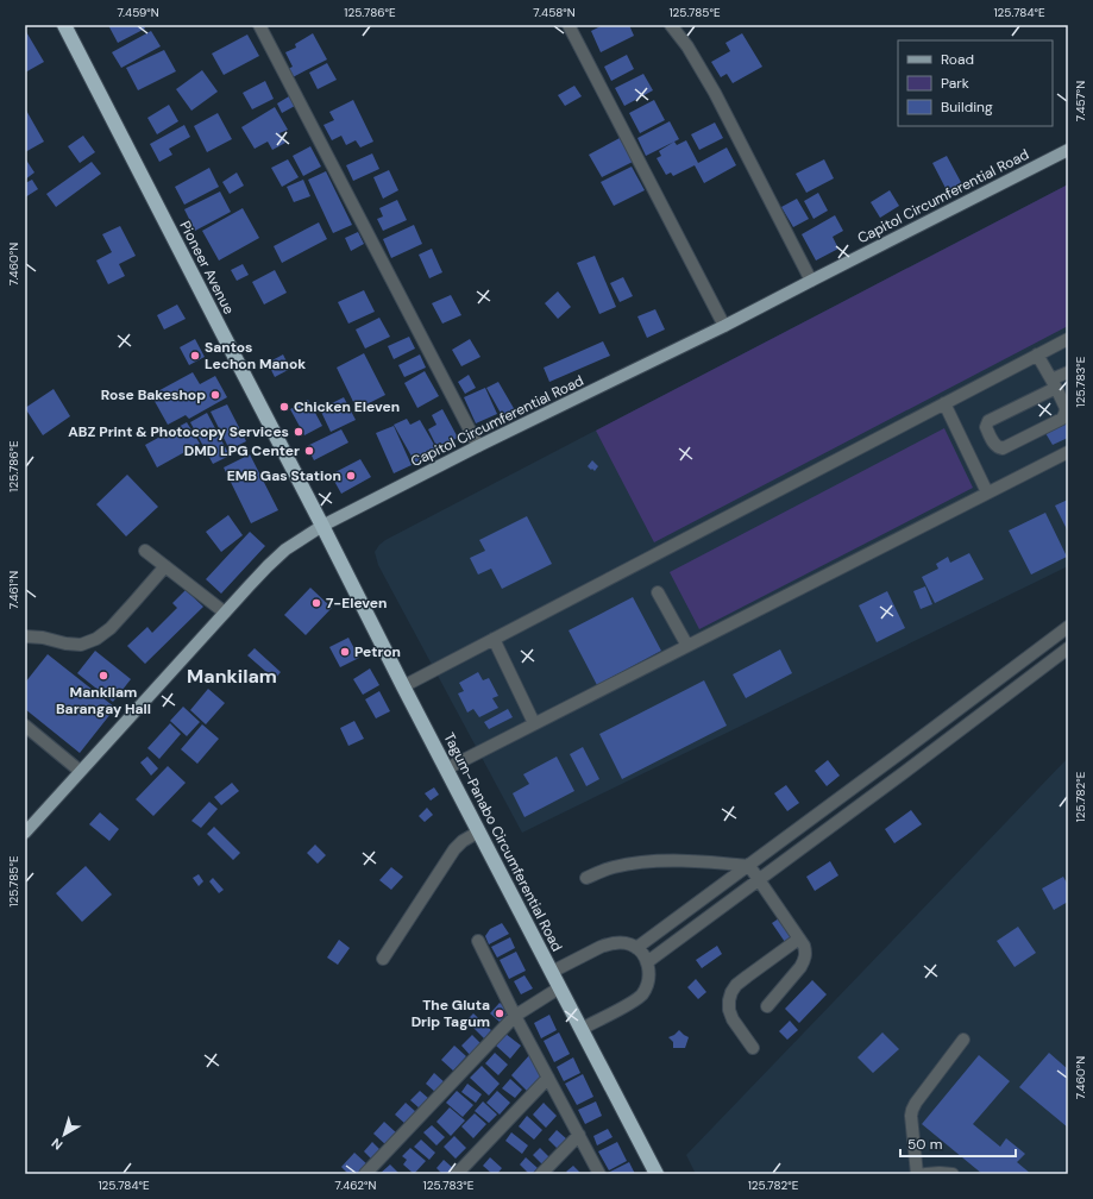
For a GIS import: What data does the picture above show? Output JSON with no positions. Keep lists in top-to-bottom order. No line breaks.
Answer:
{"streets":{"highway":["Pioneer Avenue","Tagum-Panabo Circumferential Road"],"main road":["Capitol Circumferential Road"]},"crossings":[["Capitol Circumferential Road","Pioneer Avenue"],["Capitol Circumferential Road","Tagum-Panabo Circumferential Road"],["Pioneer Avenue","Tagum-Panabo Circumferential Road"]],"districts":["Mankilam"],"places":["Santos Lechon Manok","Rose Bakeshop","Chicken Eleven","ABZ Print & Photocopy Services","DMD LPG Center","EMB Gas Station","7-Eleven","Petron","Mankilam Barangay Hall","The Gluta Drip Tagum"],"legend":["Road","Park","Building"],"scale_bar":"50 m","north":"bottom left","coordinates":["7.459°N","125.786°E","7.458°N","125.785°E","125.784°E","7.457°N","7.460°N","125.783°E","7.461°N","125.782°E","7.462°N"]}
